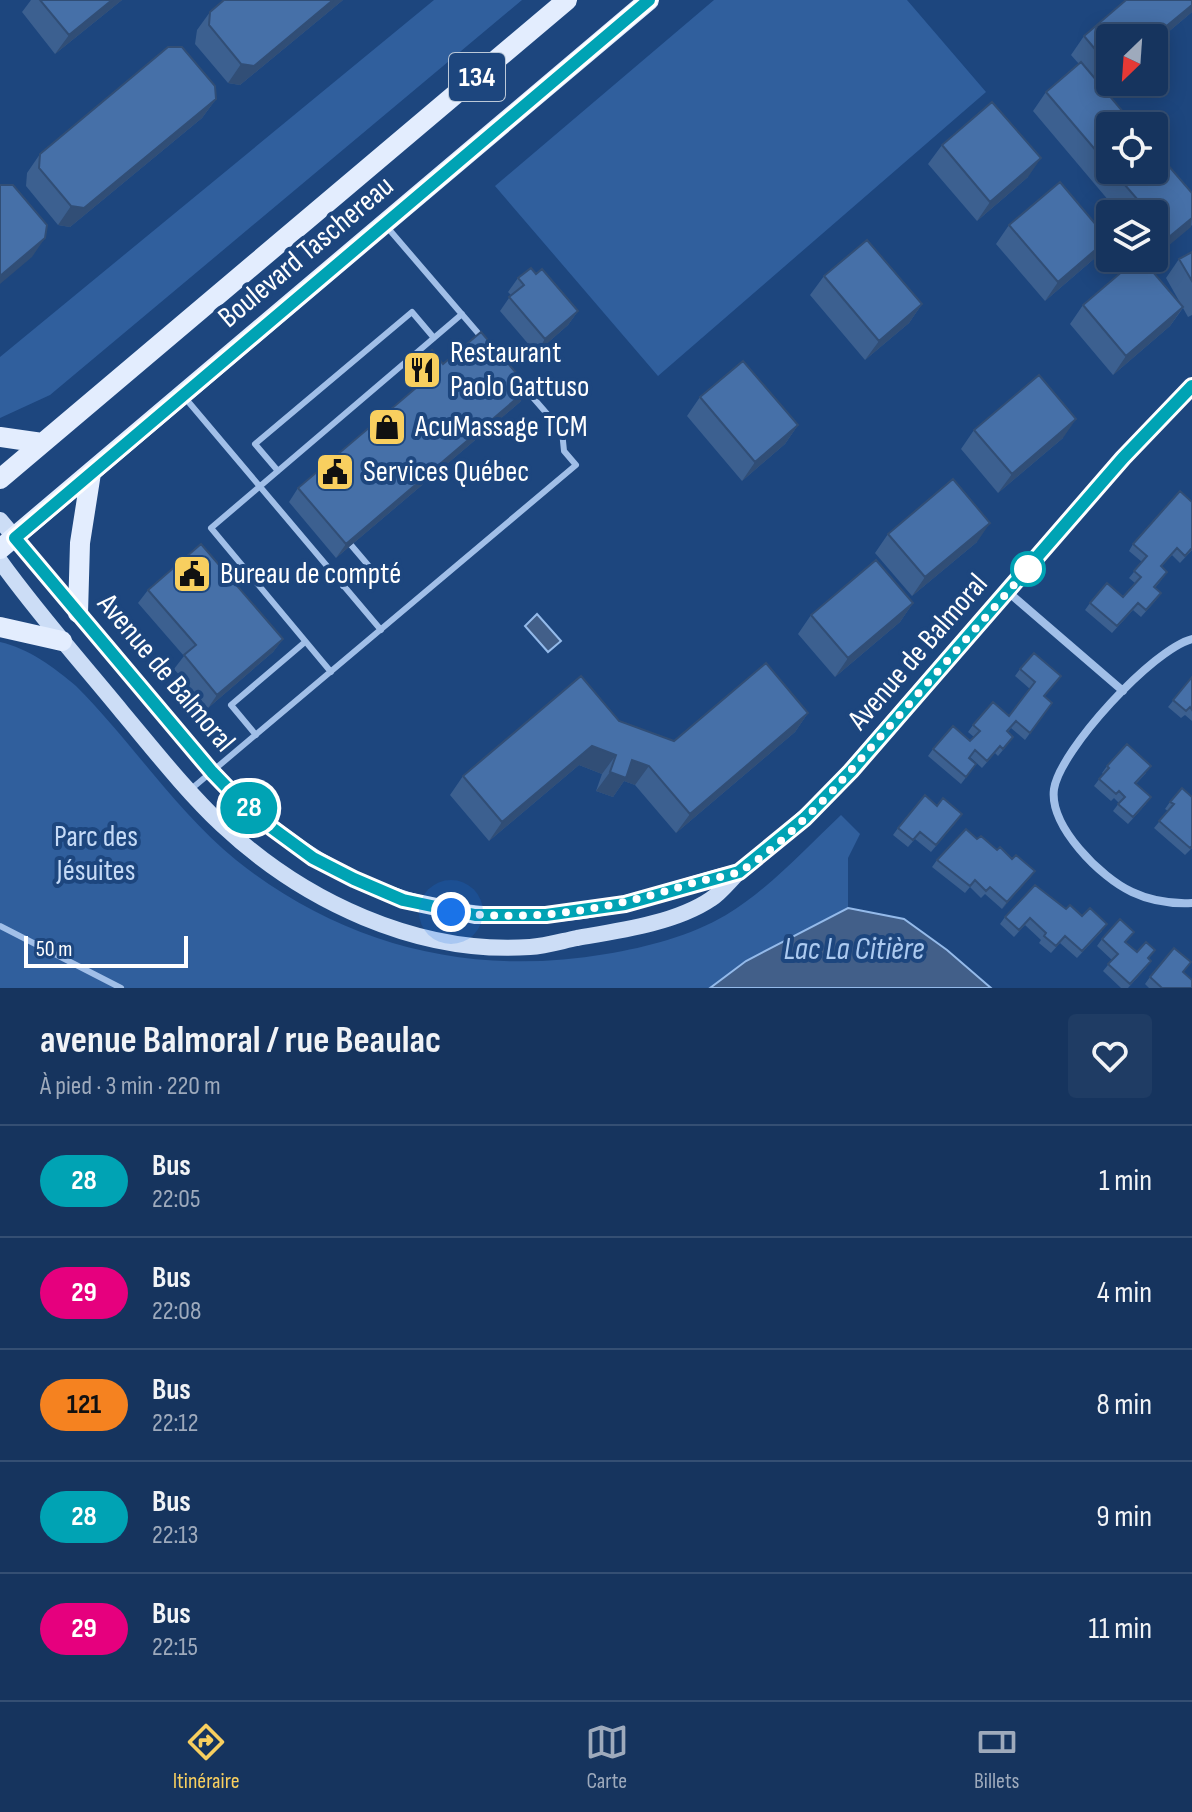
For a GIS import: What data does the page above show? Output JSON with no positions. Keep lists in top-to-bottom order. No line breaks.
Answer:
{"streets":{"main road":["134","Boulevard Taschereau"],"street":["Avenue de Balmoral"]},"crossings":[["Boulevard Taschereau","Avenue de Balmoral"]],"water":["Lac La Citière"],"parks":["Parc des Jésuites"],"places":{"restaurant":["Restaurant Paolo Gattuso"],"shop":["AcuMassage TCM"],"public building":["Services Québec","Bureau de compté"]},"lines":["bus line 28"],"scale_bar":"50 m","north":"bottom left","page":{"on_map":"28","scale":"50 m","heading":["avenue Balmoral / rue Beaulac","À pied · 3 min · 220 m"],"list":[{"mark":"28","name":"Bus","note":"22:05","value":"1 min"},{"mark":"29","name":"Bus","note":"22:08","value":"4 min"},{"mark":"121","name":"Bus","note":"22:12","value":"8 min"},{"mark":"28","name":"Bus","note":"22:13","value":"9 min"},{"mark":"29","name":"Bus","note":"22:15","value":"11 min"}],"tabs":["Itinéraire","Carte","Billets"]}}
